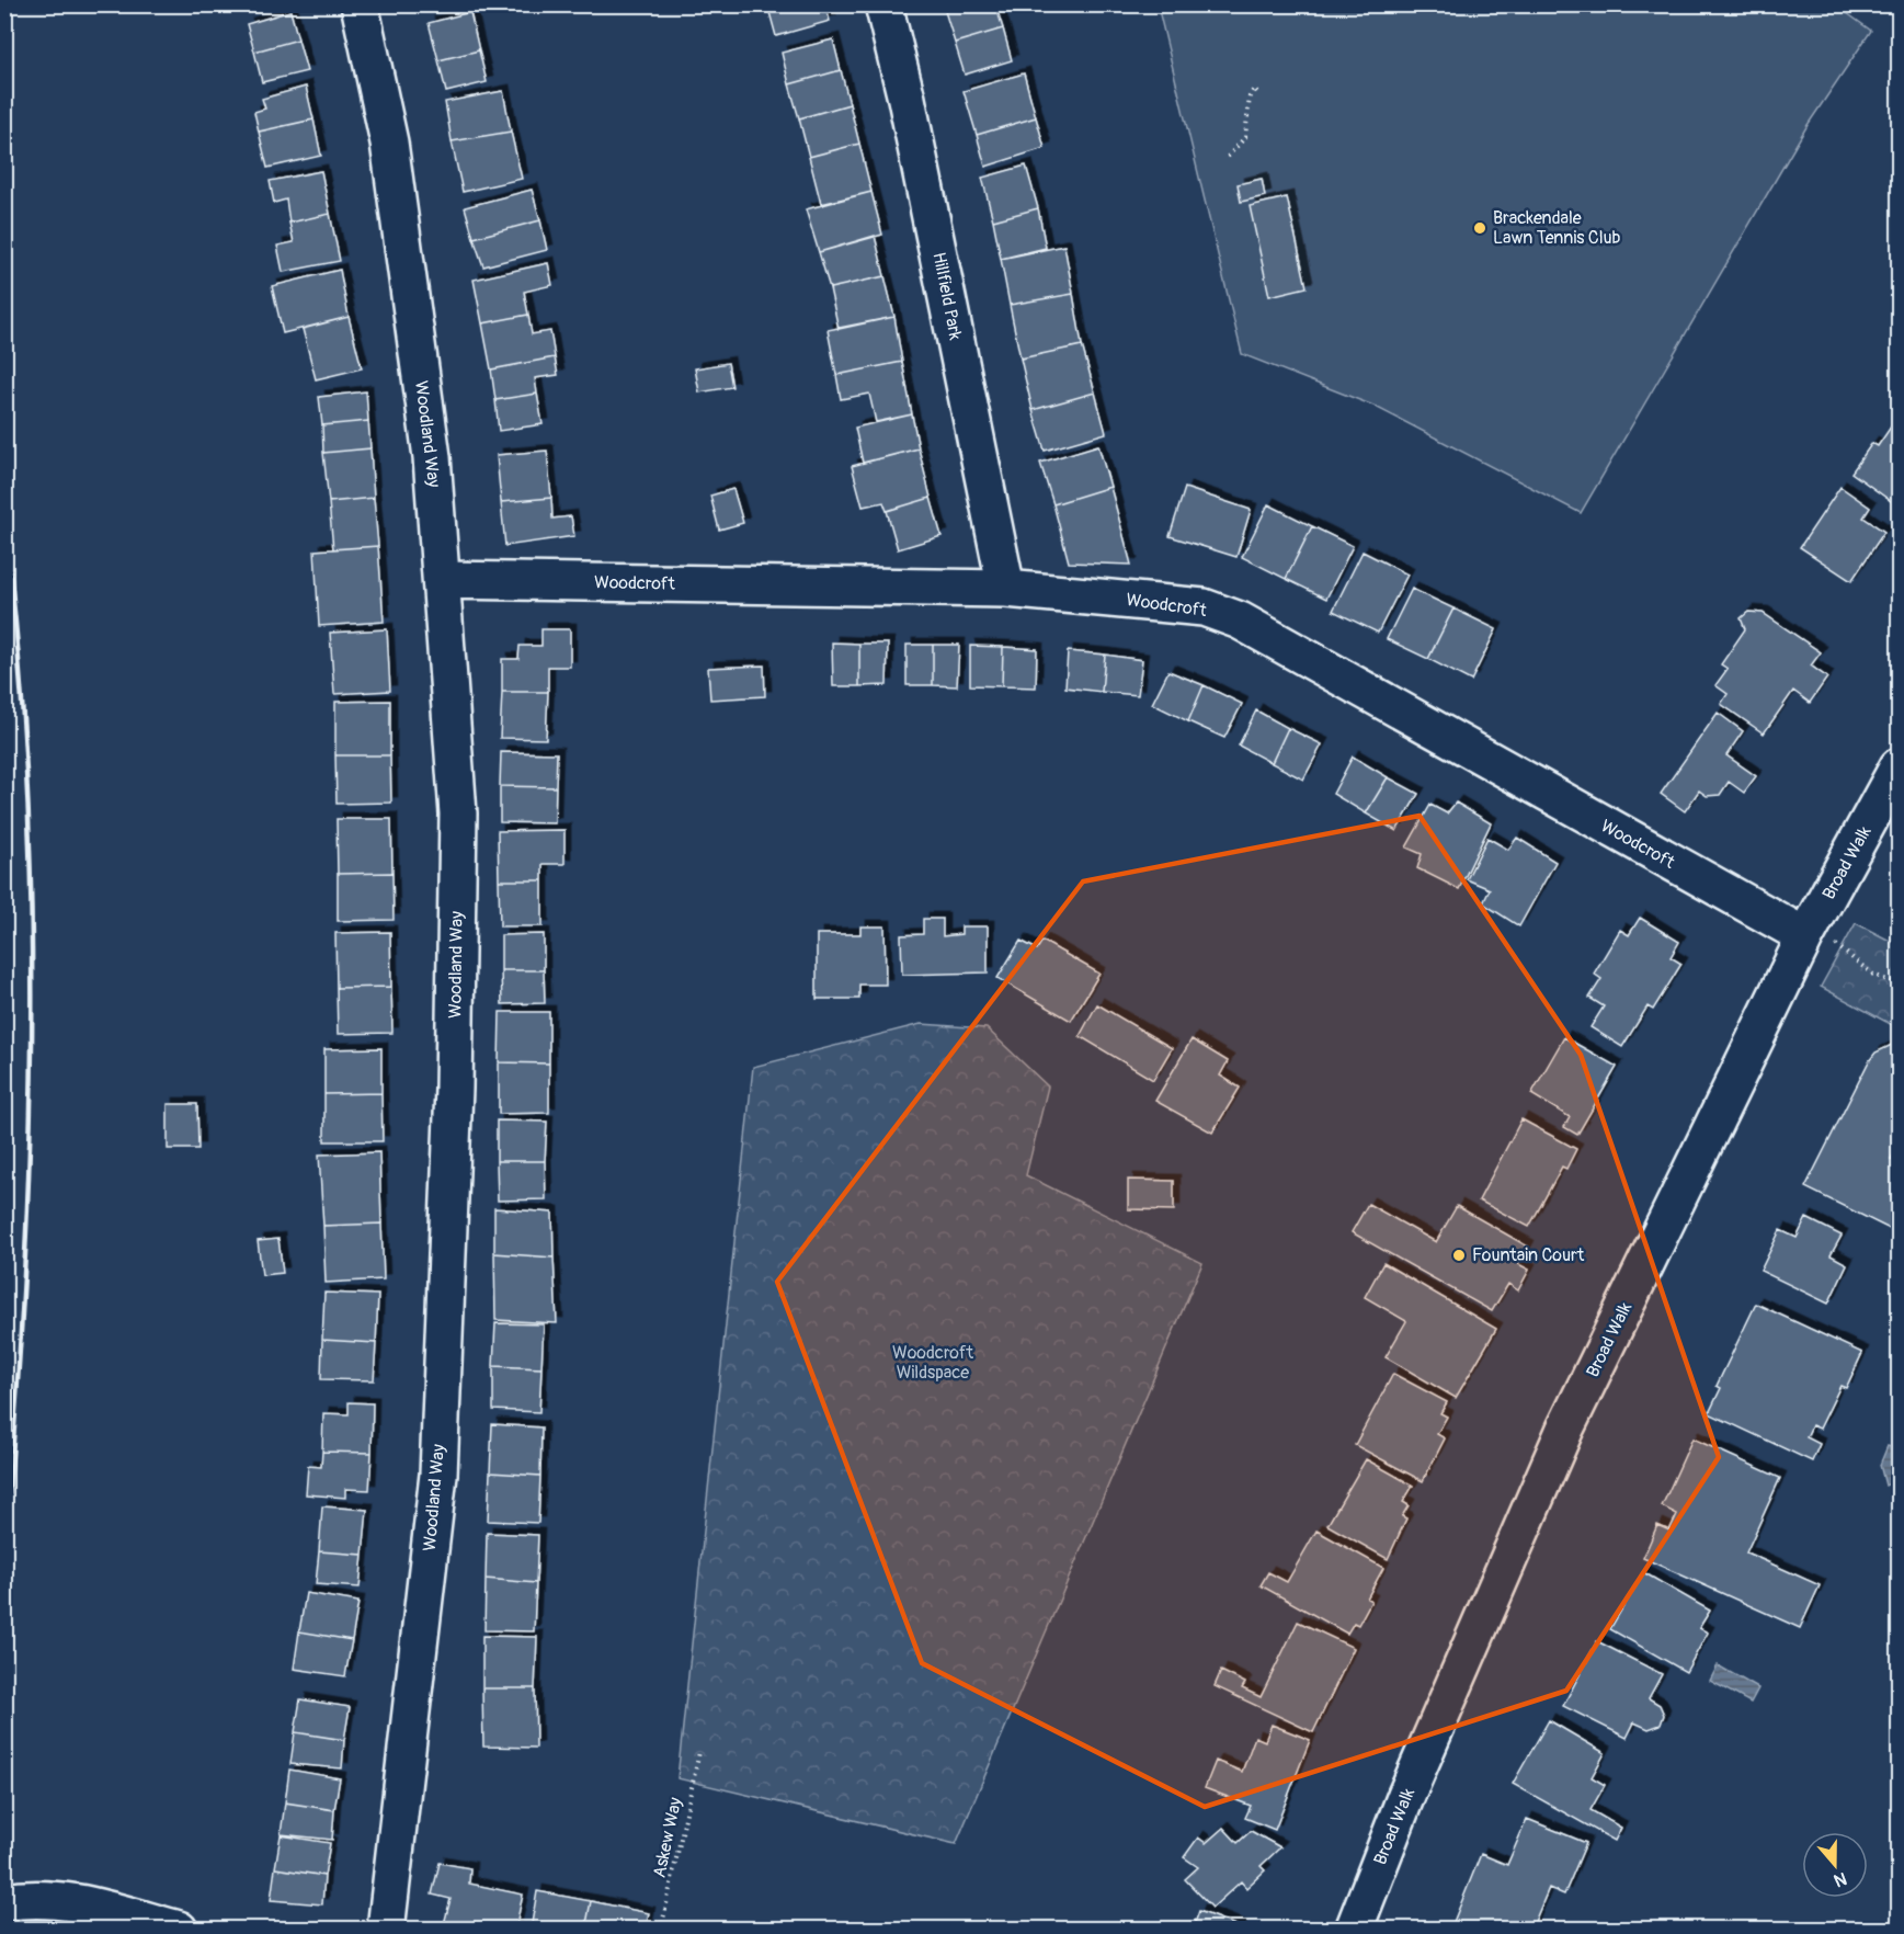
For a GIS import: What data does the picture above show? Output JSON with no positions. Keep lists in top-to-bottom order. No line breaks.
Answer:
{"streets":{"street":["Hillfield Park","Woodland Way","Woodcroft","Broad Walk"],"path":["Askew Way"]},"crossings":[["Hillfield Park","Woodcroft"],["Woodland Way","Woodcroft"],["Woodcroft","Broad Walk"]],"parks":["Woodcroft Wildspace"],"places":["Brackendale Lawn Tennis Club","Fountain Court"],"north":"bottom"}
